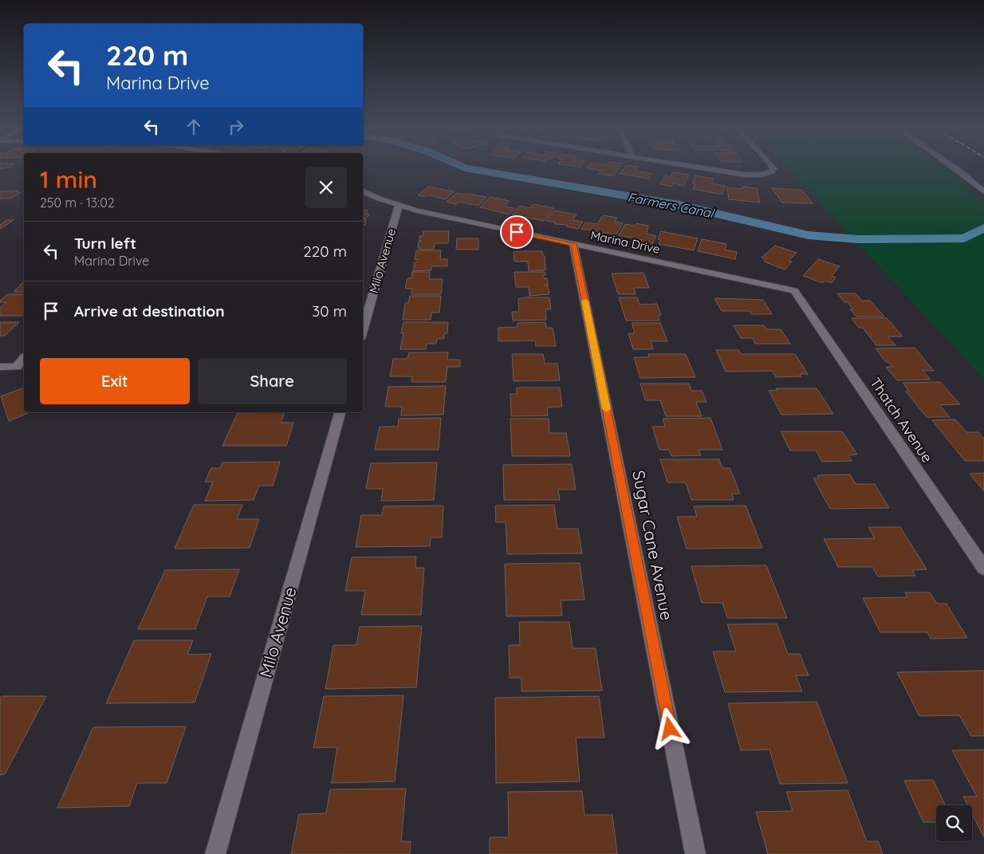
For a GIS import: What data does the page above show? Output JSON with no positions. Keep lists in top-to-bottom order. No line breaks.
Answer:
{"streets":{"street":["Marina Drive","Milo Avenue","Thatch Avenue","Sugar Cane Avenue"]},"crossings":[["Marina Drive","Milo Avenue"],["Marina Drive","Thatch Avenue"],["Marina Drive","Sugar Cane Avenue"]],"water":["Farmers Canal"],"page":{"turn":["220 m","Marina Drive"],"heading":["1 min","250 m · 13:02"],"list":[{"name":"Turn left","note":"Marina Drive","value":"220 m"},{"name":"Arrive at destination","value":"30 m"}],"buttons":["Exit","Share"]}}
